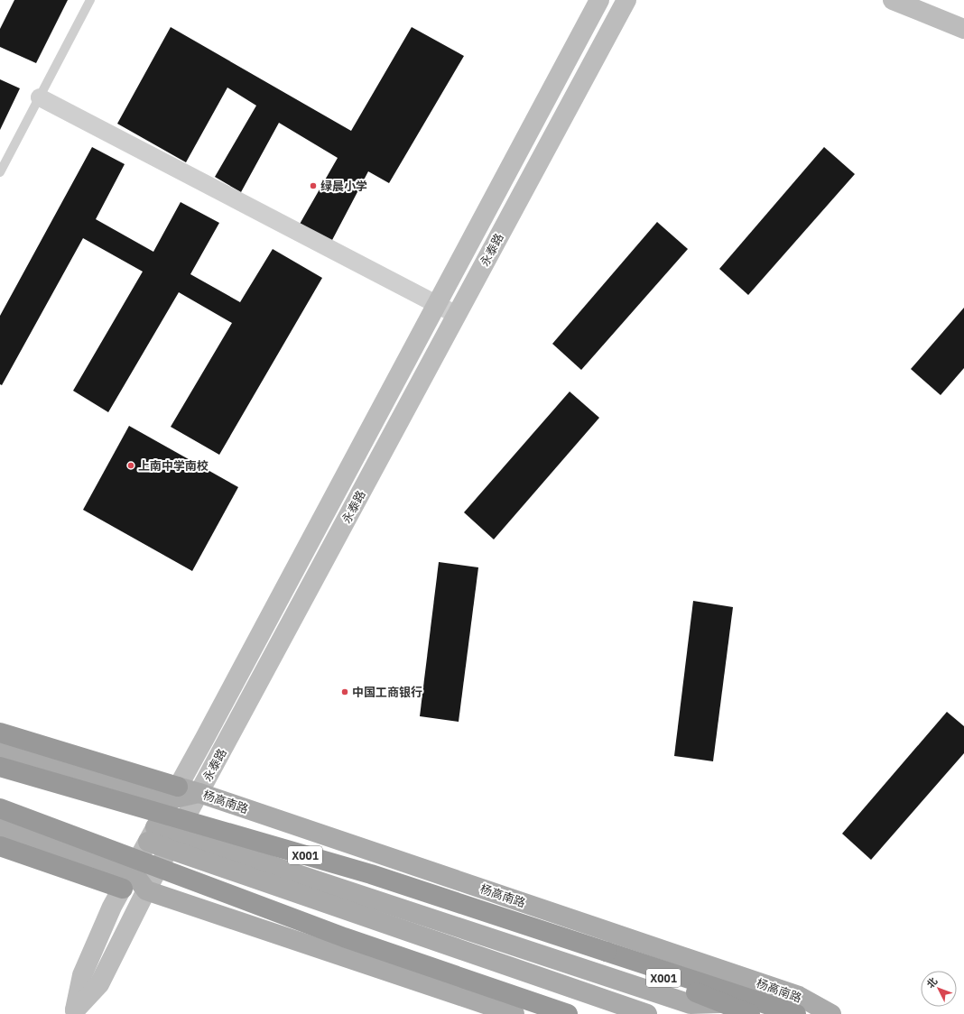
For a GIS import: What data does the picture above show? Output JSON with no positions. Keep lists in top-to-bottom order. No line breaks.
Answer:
{"streets":{"highway":["杨高南路","X001"],"street":["永泰路"]},"crossings":[["永泰路","杨高南路"]],"places":["绿晨小学","上南中学南校","中国工商银行"],"north":"top left"}
